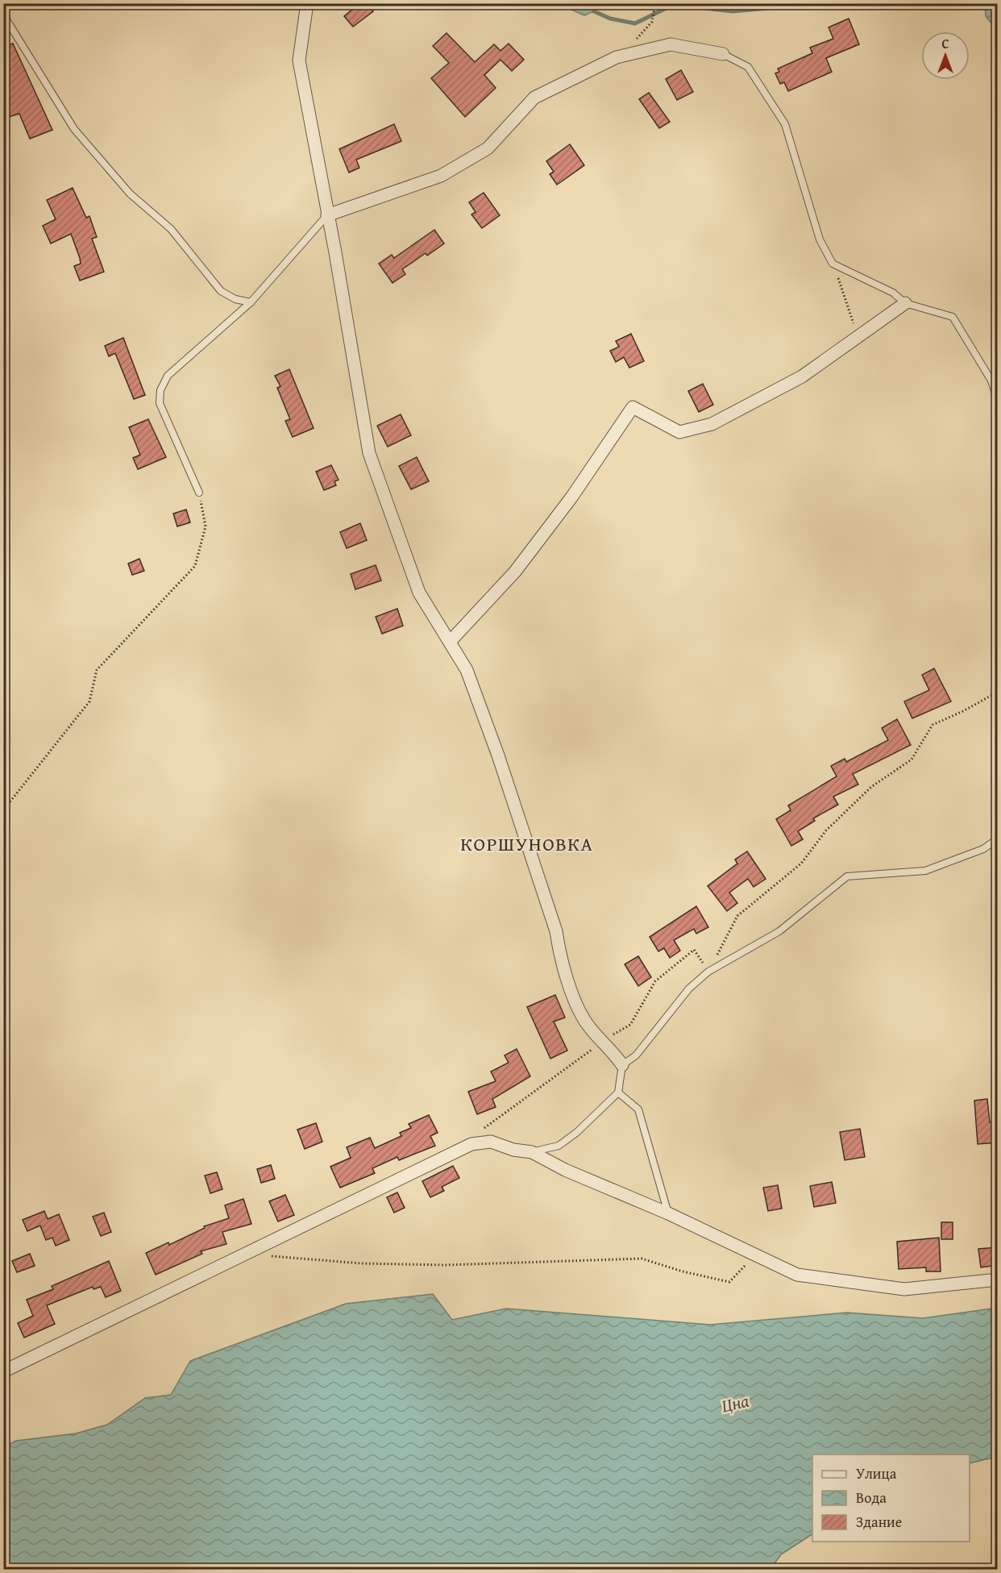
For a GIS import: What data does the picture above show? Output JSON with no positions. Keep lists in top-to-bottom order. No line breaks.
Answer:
{"districts":["КОРШУНОВКА"],"water":["Цна"],"legend":["Улица","Вода","Здание"],"north":"top"}
